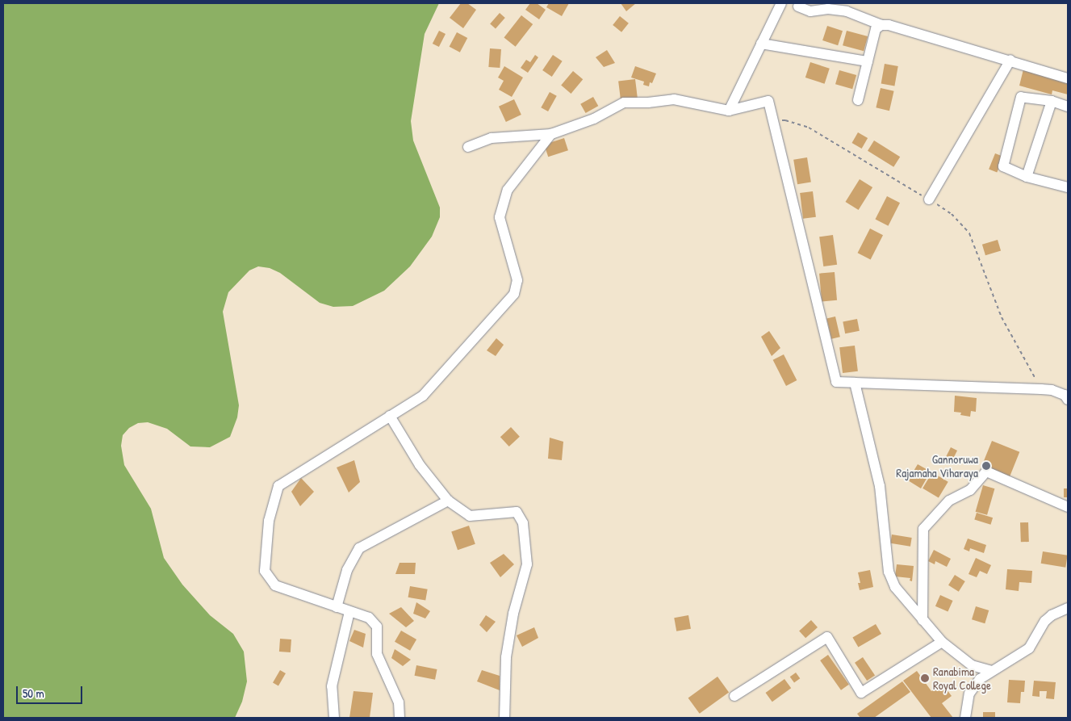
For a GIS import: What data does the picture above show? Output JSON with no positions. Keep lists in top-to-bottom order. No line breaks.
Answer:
{"places":["Gannoruwa Rajamaha Viharaya","Ranabima Royal College"],"scale_bar":"50 m"}
